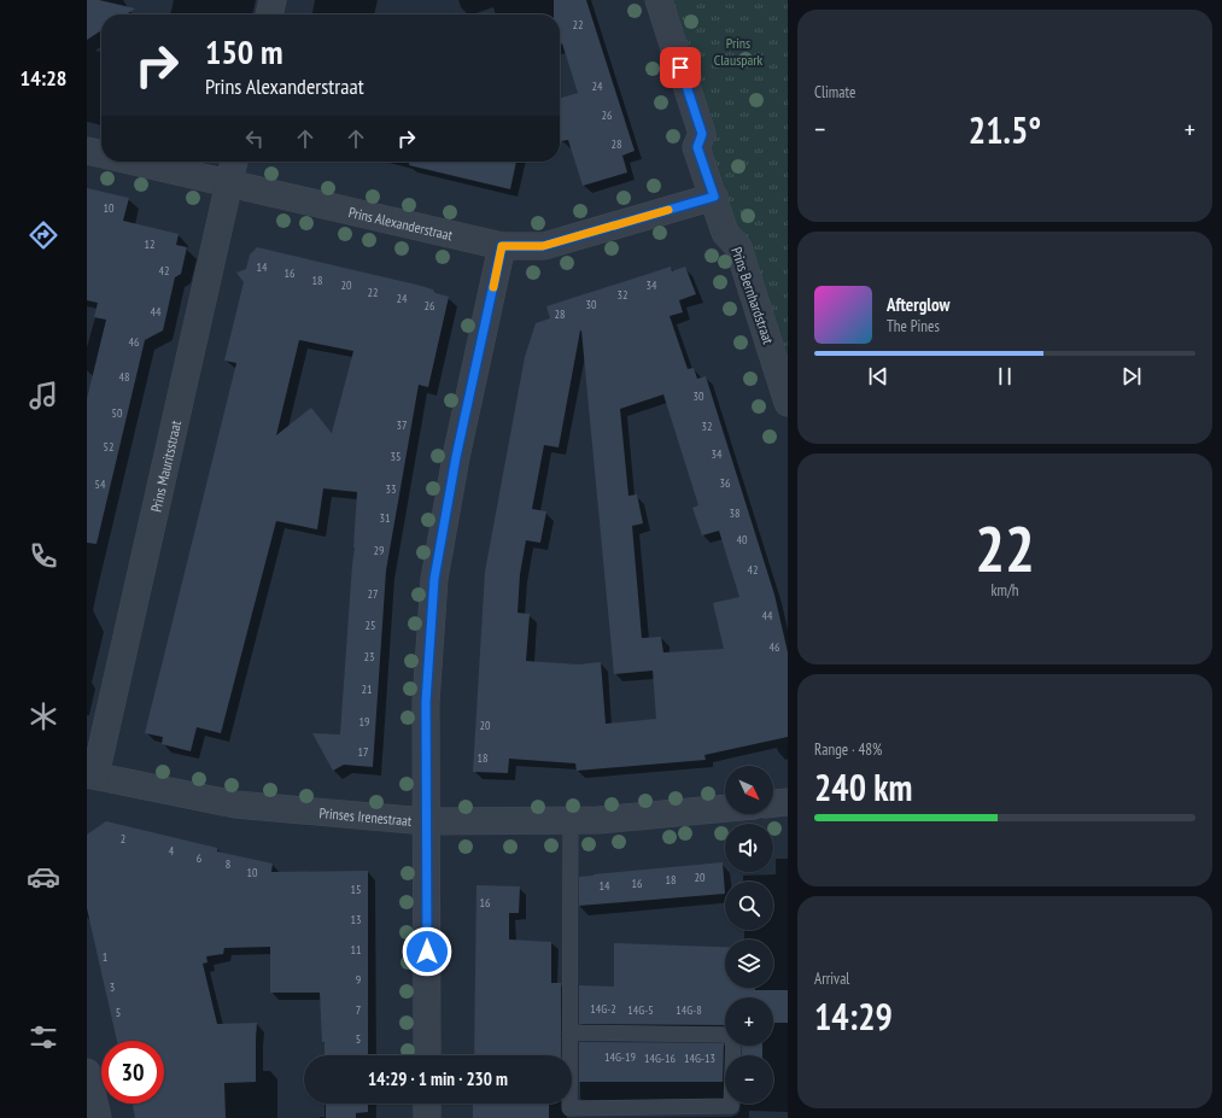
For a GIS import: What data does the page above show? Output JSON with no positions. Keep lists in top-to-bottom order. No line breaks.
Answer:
{"streets":{"street":["Prins Alexanderstraat","Prins Bernhardstraat","Prins Mauritsstraat","Prinses Irenestraat"]},"crossings":[["Prins Alexanderstraat","Prins Bernhardstraat"],["Prins Alexanderstraat","Prins Mauritsstraat"],["Prins Mauritsstraat","Prinses Irenestraat"]],"parks":["Prins Clauspark"],"house_numbers":["22","24","26","28","10","12","14","42","16","18","20","34","22","32","24","30","26","44","28","46","48","30","50","37","32","52","34","35","36","54","33","38","31","40","29","42","27","44","25","46","23","21","19","20","17","18","2","4","6","8","10","20","18","16","14","15","16","13","11","1","9","3","14G-2","7","14G-5","14G-8","5","5","14G-19","14G-16","14G-13"],"north":"bottom right","page":{"tabs":"14:28","tile":["Climate",["22","km/h"],["Range · 48%","240 km"],["Arrival","14:29"]],"turn":["150 m","Prins Alexanderstraat"],"heat":["−","21.5°","+"],"song":["Afterglow","The Pines"],"map_buttons":["+","−"],"limit":"30","trip":"14:29 · 1 min · 230 m"}}
